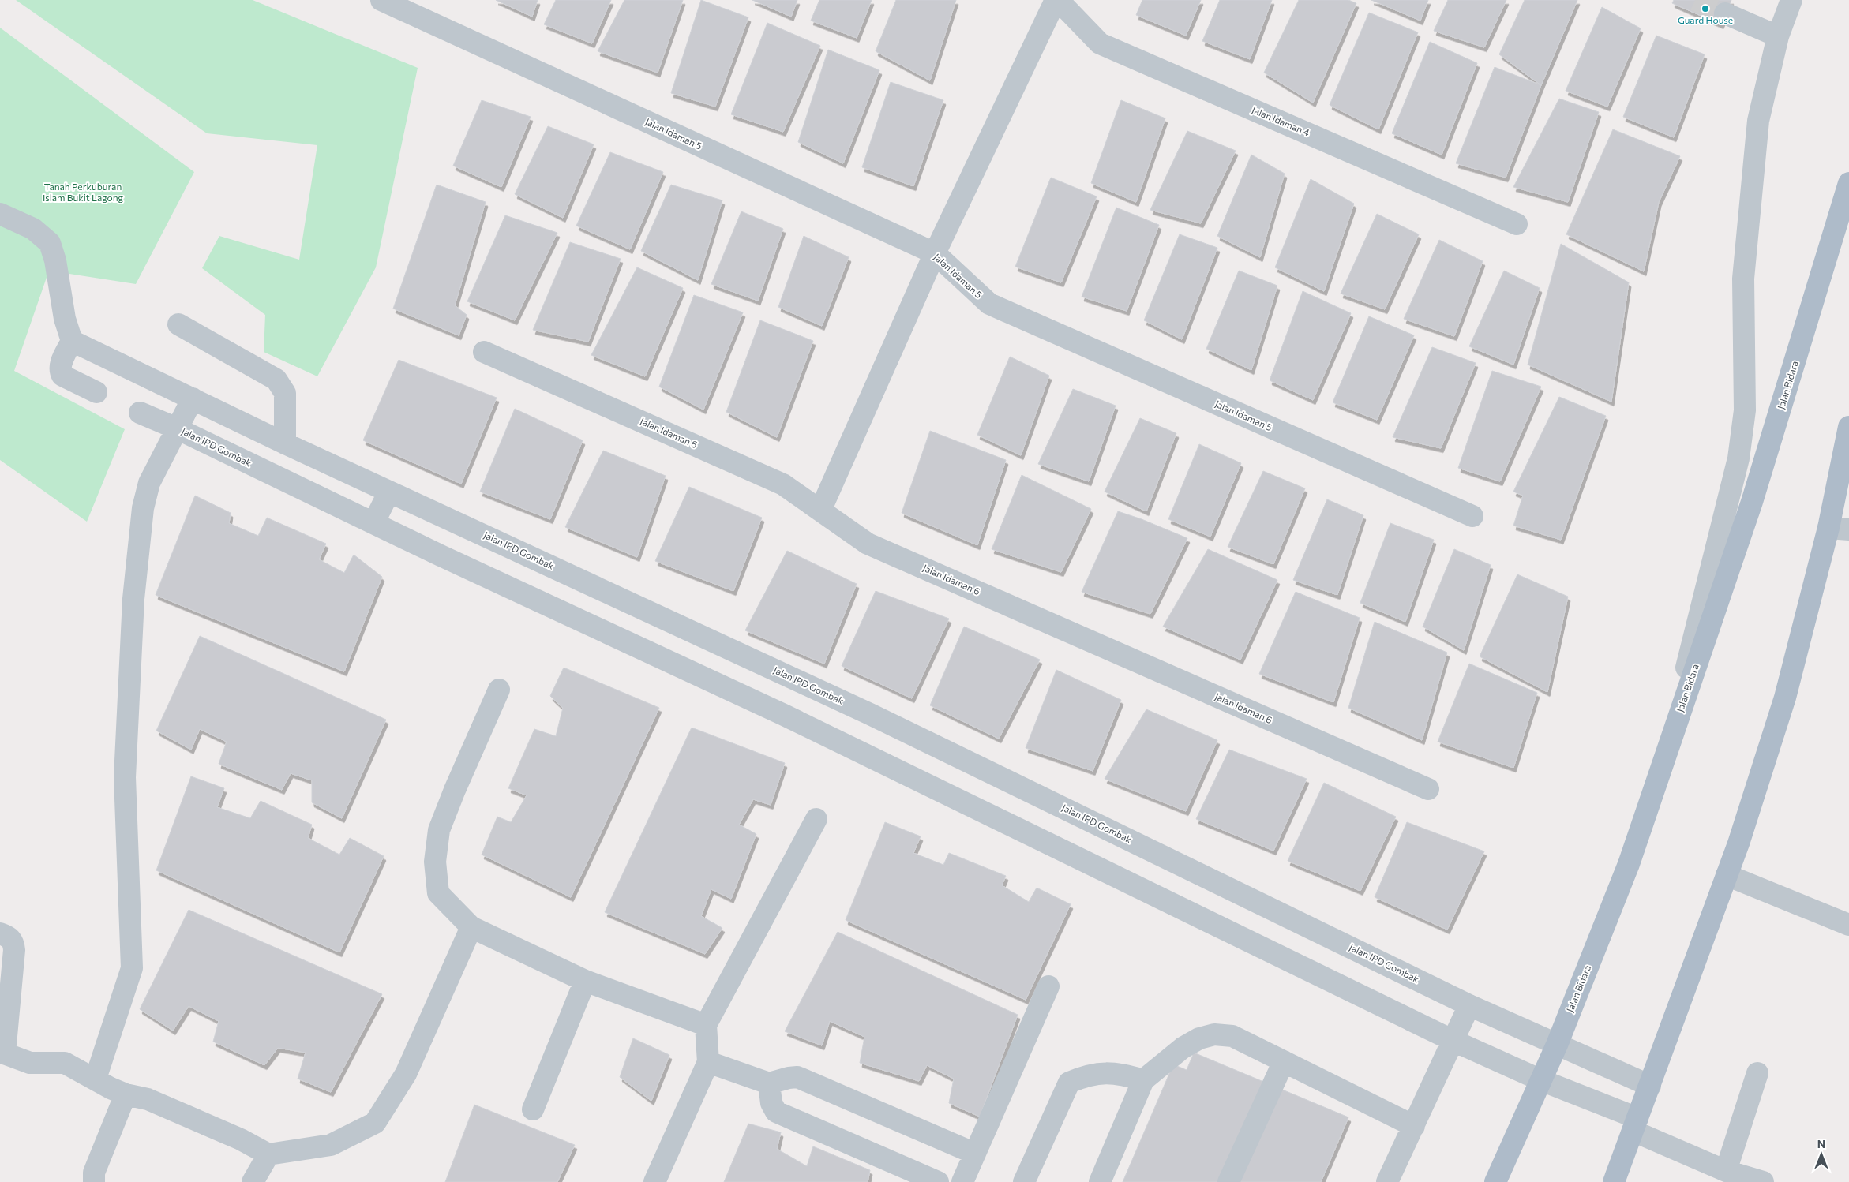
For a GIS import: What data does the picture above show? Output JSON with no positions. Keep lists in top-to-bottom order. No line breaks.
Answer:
{"streets":{"main road":["Jalan Bidara"],"street":["Jalan Idaman 4","Jalan Idaman 5","Jalan Idaman 6","Jalan IPD Gombak"]},"crossings":[["Jalan Bidara","Jalan IPD Gombak"]],"parks":["Tanah Perkuburan Islam Bukit Lagong"],"places":["Guard House"],"north":"top"}
